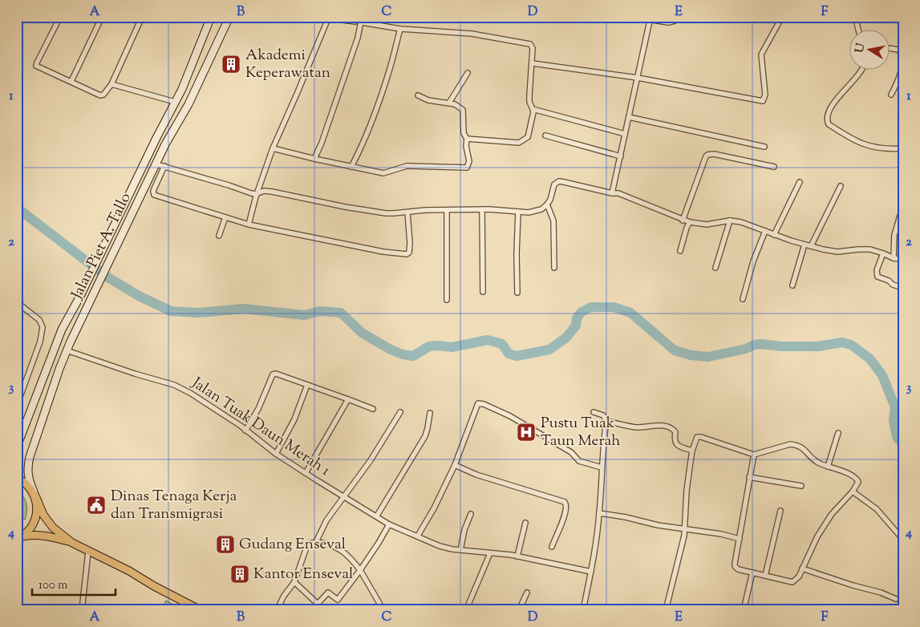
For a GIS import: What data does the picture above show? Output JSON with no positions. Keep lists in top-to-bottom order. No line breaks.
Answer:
{"streets":{"main road":["Jalan Piet A. Tallo"],"street":["Jalan Tuak Daun Merah 1"]},"crossings":[["Jalan Piet A. Tallo","Jalan Tuak Daun Merah 1"]],"places":{"building":["Akademi Keperawatan","Gudang Enseval","Kantor Enseval"],"hospital":["Pustu Tuak Taun Merah"],"public building":["Dinas Tenaga Kerja dan Transmigrasi"]},"scale_bar":"100 m","north":"left","grid":{"columns":["A","B","C","D","E","F"],"rows":["1","2","3","4"]}}
